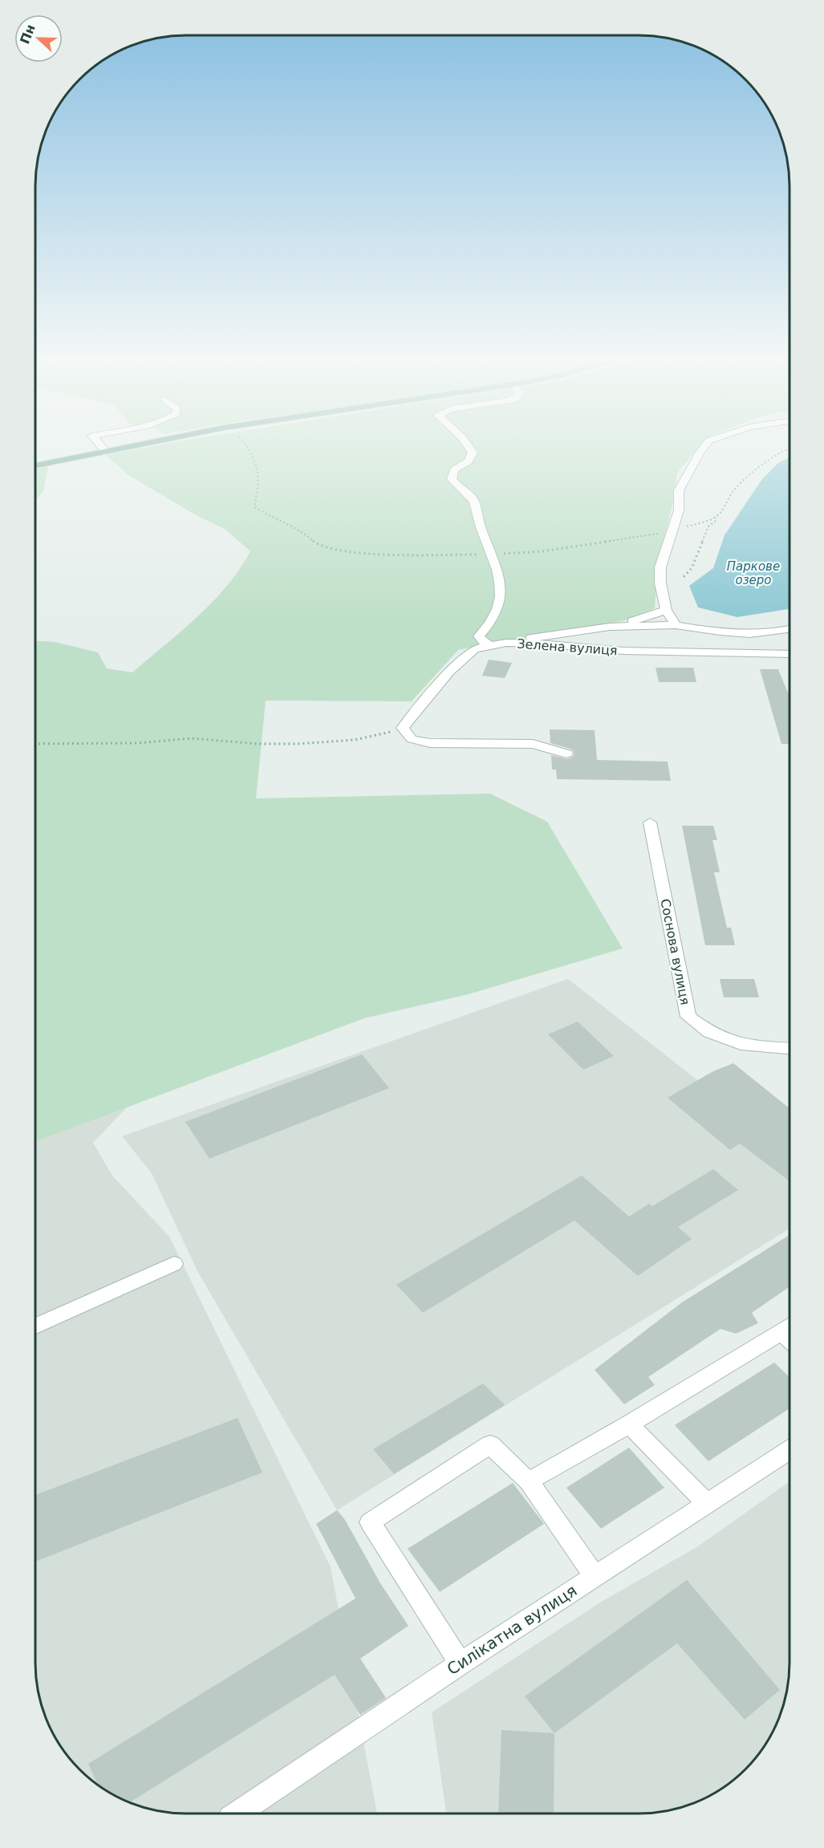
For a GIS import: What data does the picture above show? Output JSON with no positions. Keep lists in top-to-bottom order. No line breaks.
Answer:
{"streets":{"street":["Зелена вулиця","Соснова вулиця","Силікатна вулиця"]},"water":["Паркове озеро"],"north":"left"}
